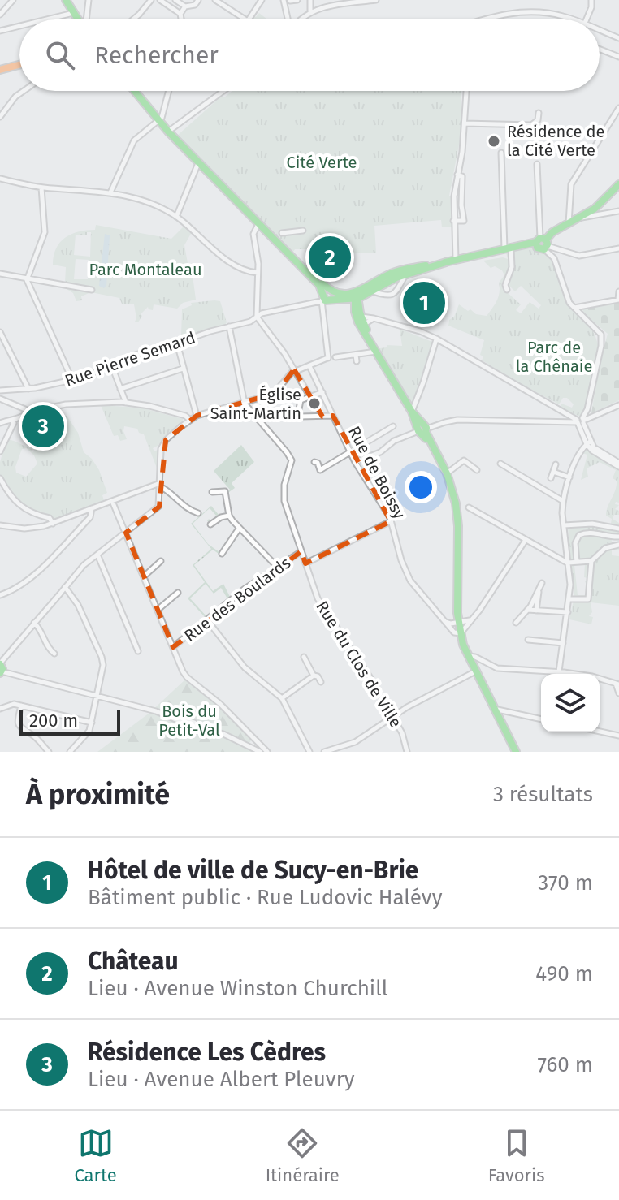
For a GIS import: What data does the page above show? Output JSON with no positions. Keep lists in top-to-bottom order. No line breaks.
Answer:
{"streets":{"street":["Rue Pierre Semard","Rue de Boissy","Rue des Boulards","Rue du Clos de Ville"]},"crossings":[["Rue des Boulards","Rue du Clos de Ville"]],"parks":["Cité Verte","Parc Montaleau","Parc de la Chênaie","Bois du Petit-Val"],"places":["Résidence de la Cité Verte","Église Saint-Martin"],"scale_bar":"200 m","page":{"search":"Rechercher","pins":["2","1","3"],"scale":"200 m","heading":["À proximité","3 résultats"],"list":[{"mark":"1","name":"Hôtel de ville de Sucy-en-Brie","note":"Bâtiment public · Rue Ludovic Halévy","value":"370 m"},{"mark":"2","name":"Château","note":"Lieu · Avenue Winston Churchill","value":"490 m"},{"mark":"3","name":"Résidence Les Cèdres","note":"Lieu · Avenue Albert Pleuvry","value":"760 m"}],"nav":["Carte","Itinéraire","Favoris"]}}
